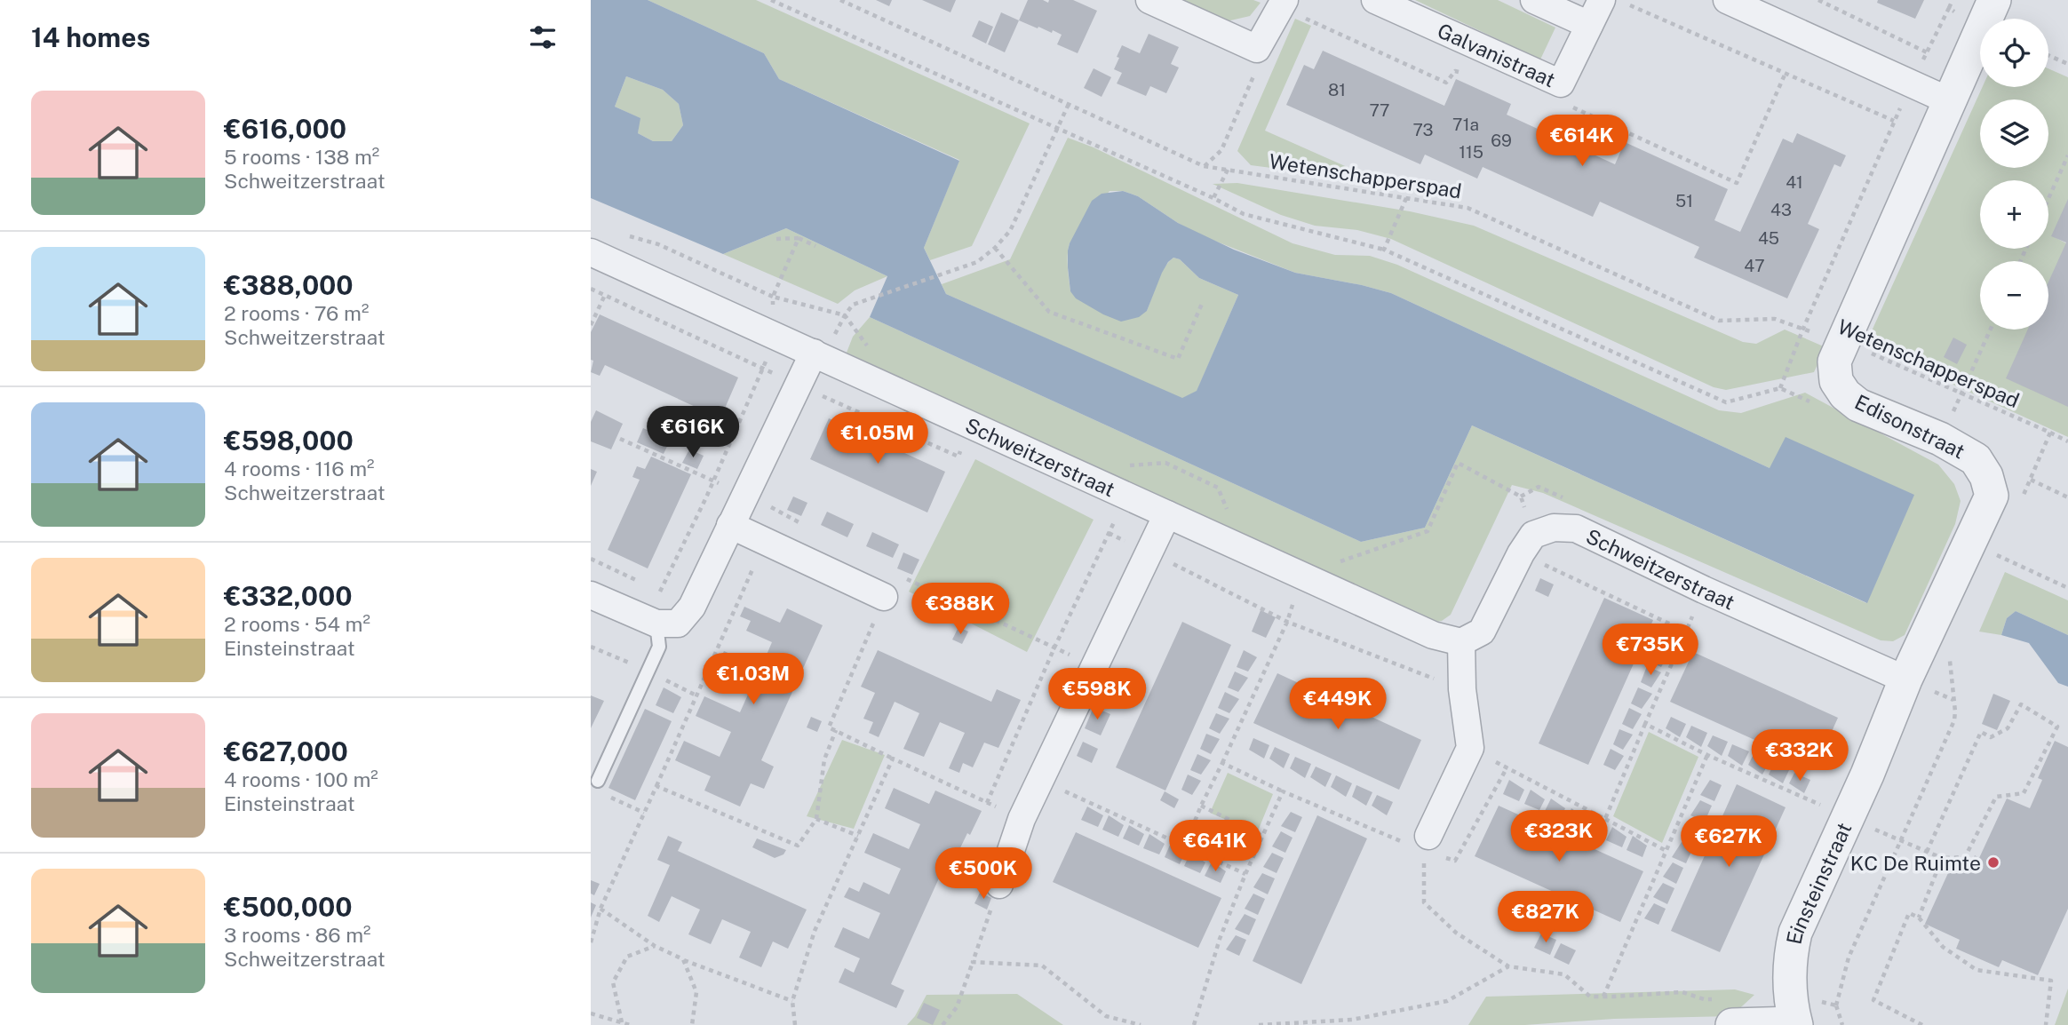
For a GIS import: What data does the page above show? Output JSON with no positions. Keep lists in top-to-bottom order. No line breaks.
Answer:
{"streets":{"street":["Galvanistraat","Edisonstraat","Schweitzerstraat","Einsteinstraat"],"path":["Wetenschapperspad"]},"crossings":[["Wetenschapperspad","Edisonstraat"],["Edisonstraat","Schweitzerstraat"],["Edisonstraat","Einsteinstraat"],["Schweitzerstraat","Einsteinstraat"]],"places":["KC De Ruimte"],"house_numbers":["81","77","71a","73","69","115","41","51","43","45","47"],"page":{"heading":"14 homes","map_buttons":["+","−"],"list":[{"name":"€616,000","note":"5 rooms · 138 m² · Schweitzerstraat"},{"name":"€388,000","note":"2 rooms · 76 m² · Schweitzerstraat"},{"name":"€598,000","note":"4 rooms · 116 m² · Schweitzerstraat"},{"name":"€332,000","note":"2 rooms · 54 m² · Einsteinstraat"},{"name":"€627,000","note":"4 rooms · 100 m² · Einsteinstraat"},{"name":"€500,000","note":"3 rooms · 86 m² · Schweitzerstraat"}],"price":["€614K","€616K","€1.05M","€388K","€735K","€1.03M","€598K","€449K","€332K","€323K","€627K","€641K","€500K","€827K"]}}
